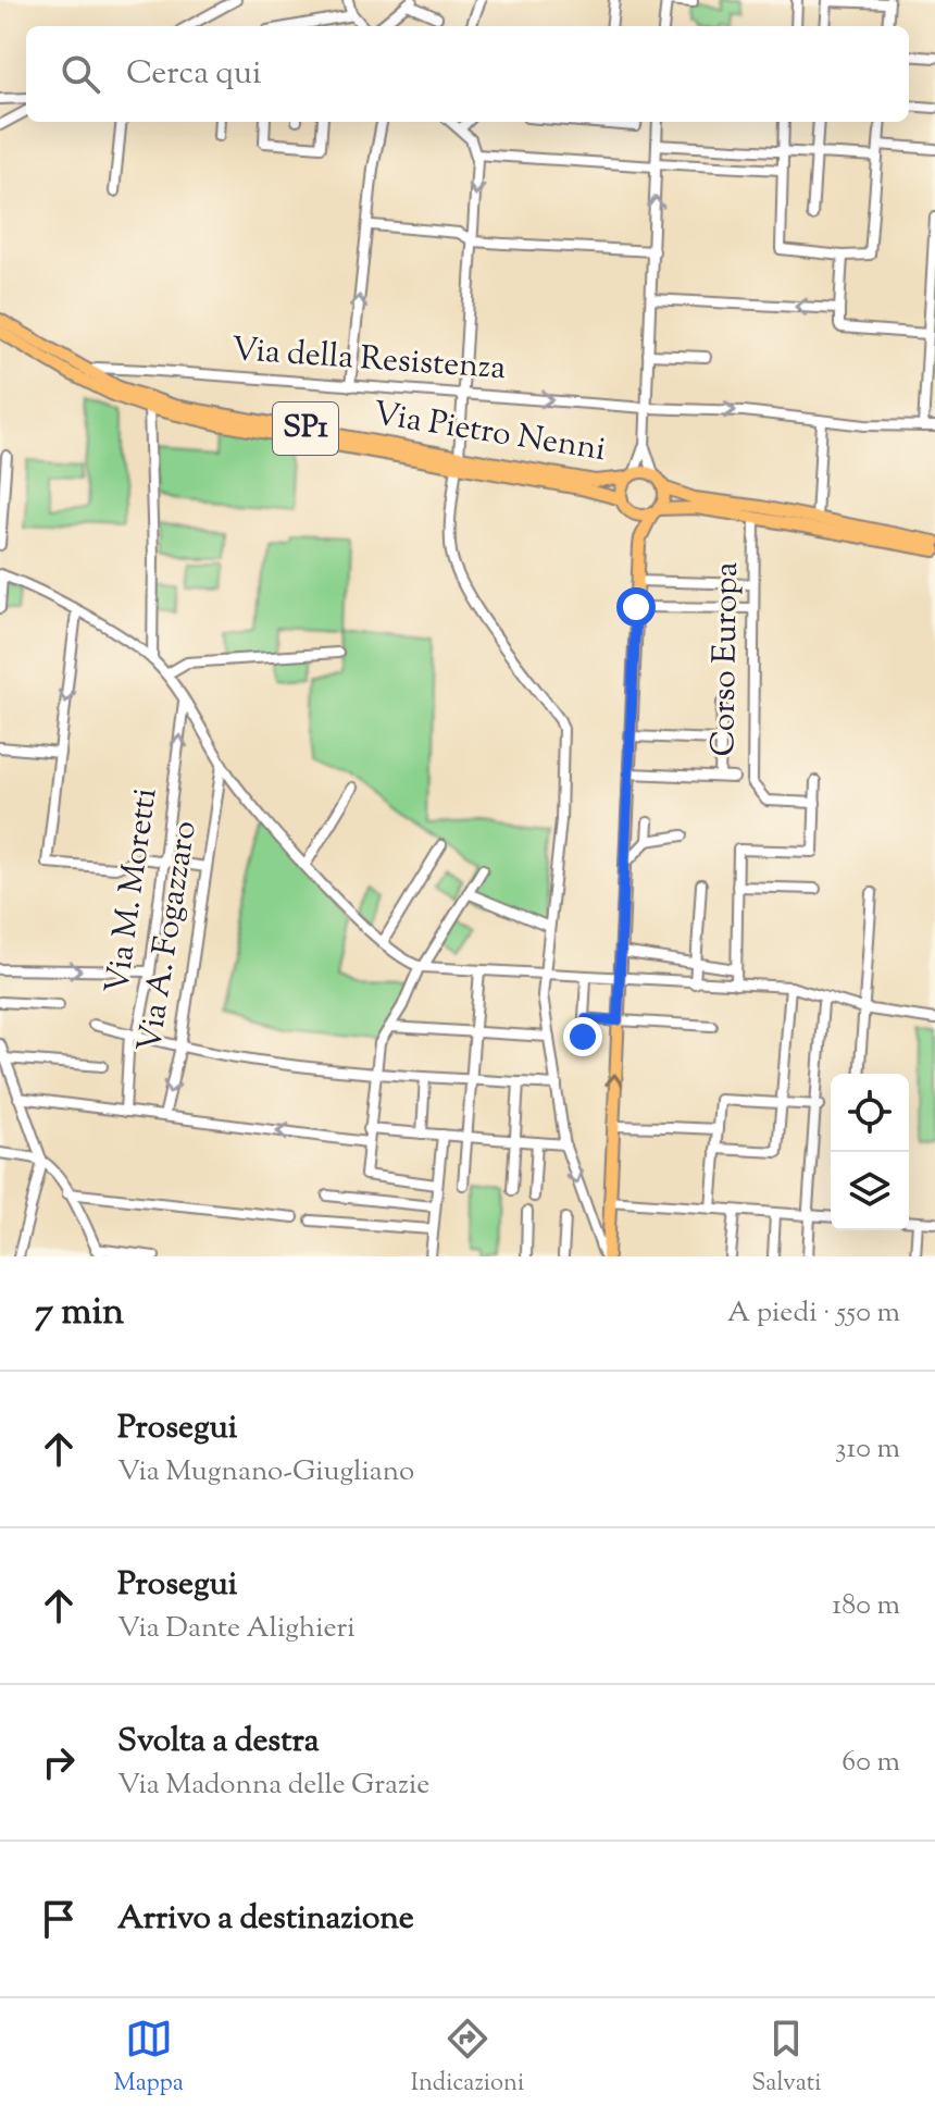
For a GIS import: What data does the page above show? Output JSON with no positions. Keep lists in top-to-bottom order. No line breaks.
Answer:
{"streets":{"main road":["SP1","Via Pietro Nenni"],"street":["Via della Resistenza","Corso Europa","Via M. Moretti","Via A. Fogazzaro"]},"crossings":[["Via della Resistenza","Via Pietro Nenni"]],"one_way":["Via della Resistenza","Via M. Moretti"],"page":{"search":"Cerca qui","heading":["7 min","A piedi · 550 m"],"list":[["Prosegui","Via Mugnano-Giugliano","310 m"],["Prosegui","Via Dante Alighieri","180 m"],["Svolta a destra","Via Madonna delle Grazie","60 m"],"Arrivo a destinazione"],"nav":["Mappa","Indicazioni","Salvati"]}}
